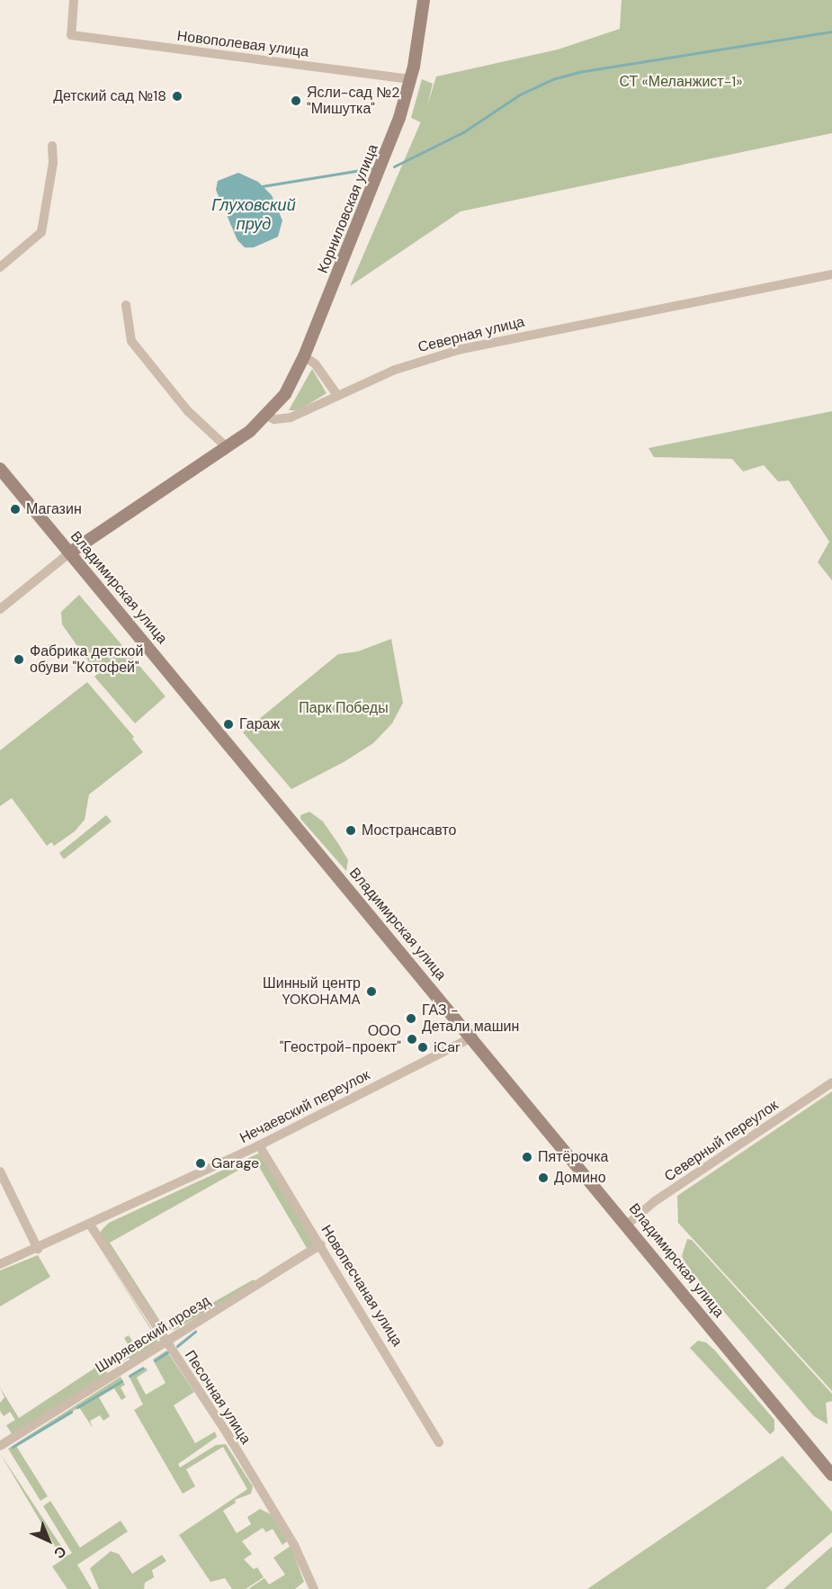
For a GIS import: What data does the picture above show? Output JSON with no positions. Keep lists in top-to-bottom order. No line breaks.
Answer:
{"streets":{"street":["Новополевая улица","Корниловская улица","Северная улица","Владимирская улица","Нечаевский переулок","Северный переулок","Новопесчаная улица","Ширяевский проезд","Песочная улица"]},"crossings":[["Новополевая улица","Корниловская улица"],["Корниловская улица","Северная улица"],["Владимирская улица","Нечаевский переулок"],["Владимирская улица","Северный переулок"],["Нечаевский переулок","Новопесчаная улица"],["Нечаевский переулок","Песочная улица"],["Новопесчаная улица","Ширяевский проезд"],["Ширяевский проезд","Песочная улица"]],"water":["Глуховский пруд"],"parks":["СТ «Меланжист-1»","Парк Победы"],"places":["Детский сад №18","Ясли-сад №2 \"Мишутка\"","Магазин","Фабрика детской обуви \"Котофей\"","Гараж","Мострансавто","Шинный центр YOKOHAMA","ГАЗ - Детали машин","ООО \"Геострой-проект\"","iCar","Пятёрочка","Garage","Домино"],"north":"bottom right"}
